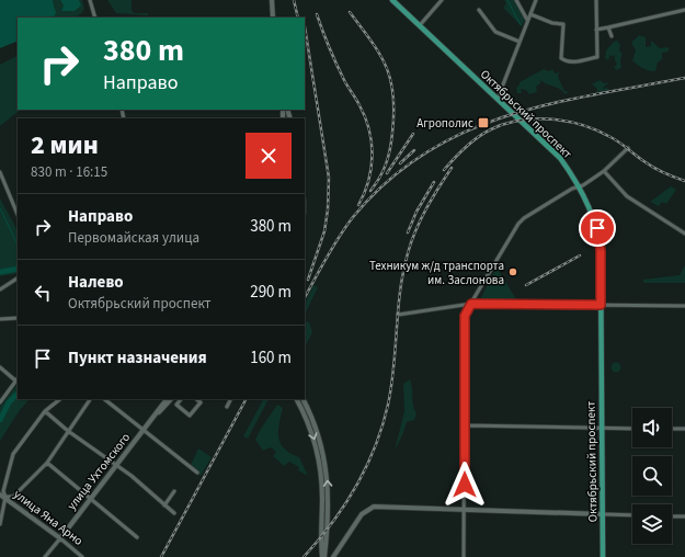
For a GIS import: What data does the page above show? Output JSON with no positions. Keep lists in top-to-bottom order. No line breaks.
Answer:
{"streets":{"main road":["Октябрьский проспект","улица Ухтомского","улица Яна Арно"]},"crossings":[["улица Ухтомского","улица Яна Арно"]],"places":{"transit":["Агрополис"],"other":["Техникум ж/д транспорта им. Заслонова"]},"page":{"turn":["380 m","Направо"],"heading":["2 мин","830 m · 16:15"],"list":[{"name":"Направо","note":"Первомайская улица","value":"380 m"},{"name":"Налево","note":"Октябрьский проспект","value":"290 m"},{"name":"Пункт назначения","value":"160 m"}]}}
